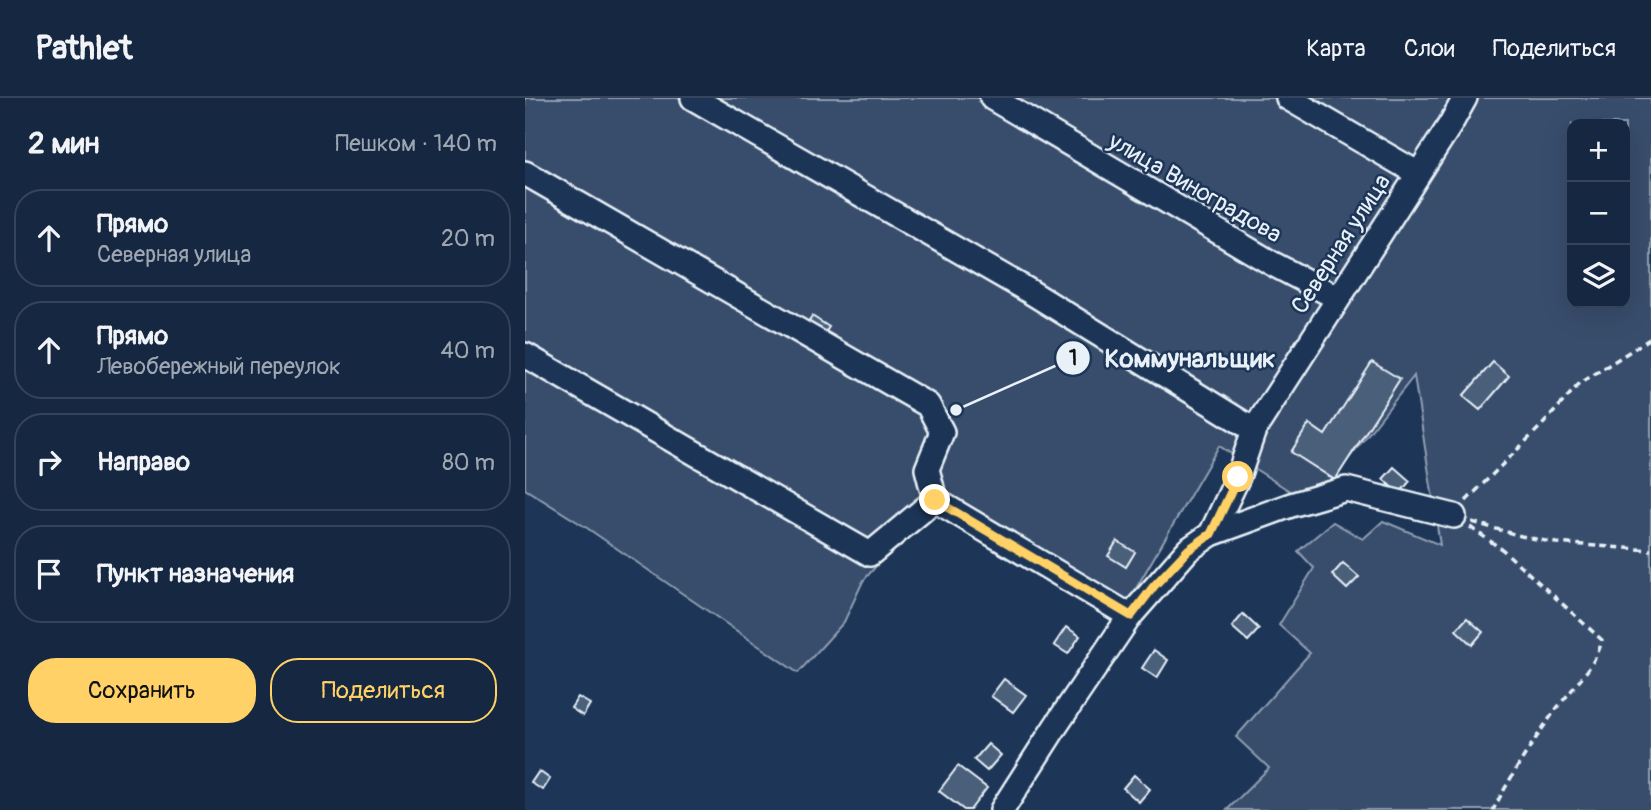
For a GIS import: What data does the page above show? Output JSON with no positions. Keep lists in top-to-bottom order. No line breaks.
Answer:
{"streets":{"street":["улица Виноградова","Северная улица"]},"crossings":[["улица Виноградова","Северная улица"]],"places":["Коммунальщик"],"page":{"header":"Pathlet","nav":["Карта","Слои","Поделиться"],"heading":["2 мин","Пешком · 140 m"],"map_buttons":["+","−"],"list":[["Прямо","Северная улица","20 m"],["Прямо","Левобережный переулок","40 m"],["Направо","80 m"],"Пункт назначения"],"buttons":["Сохранить","Поделиться"]}}
